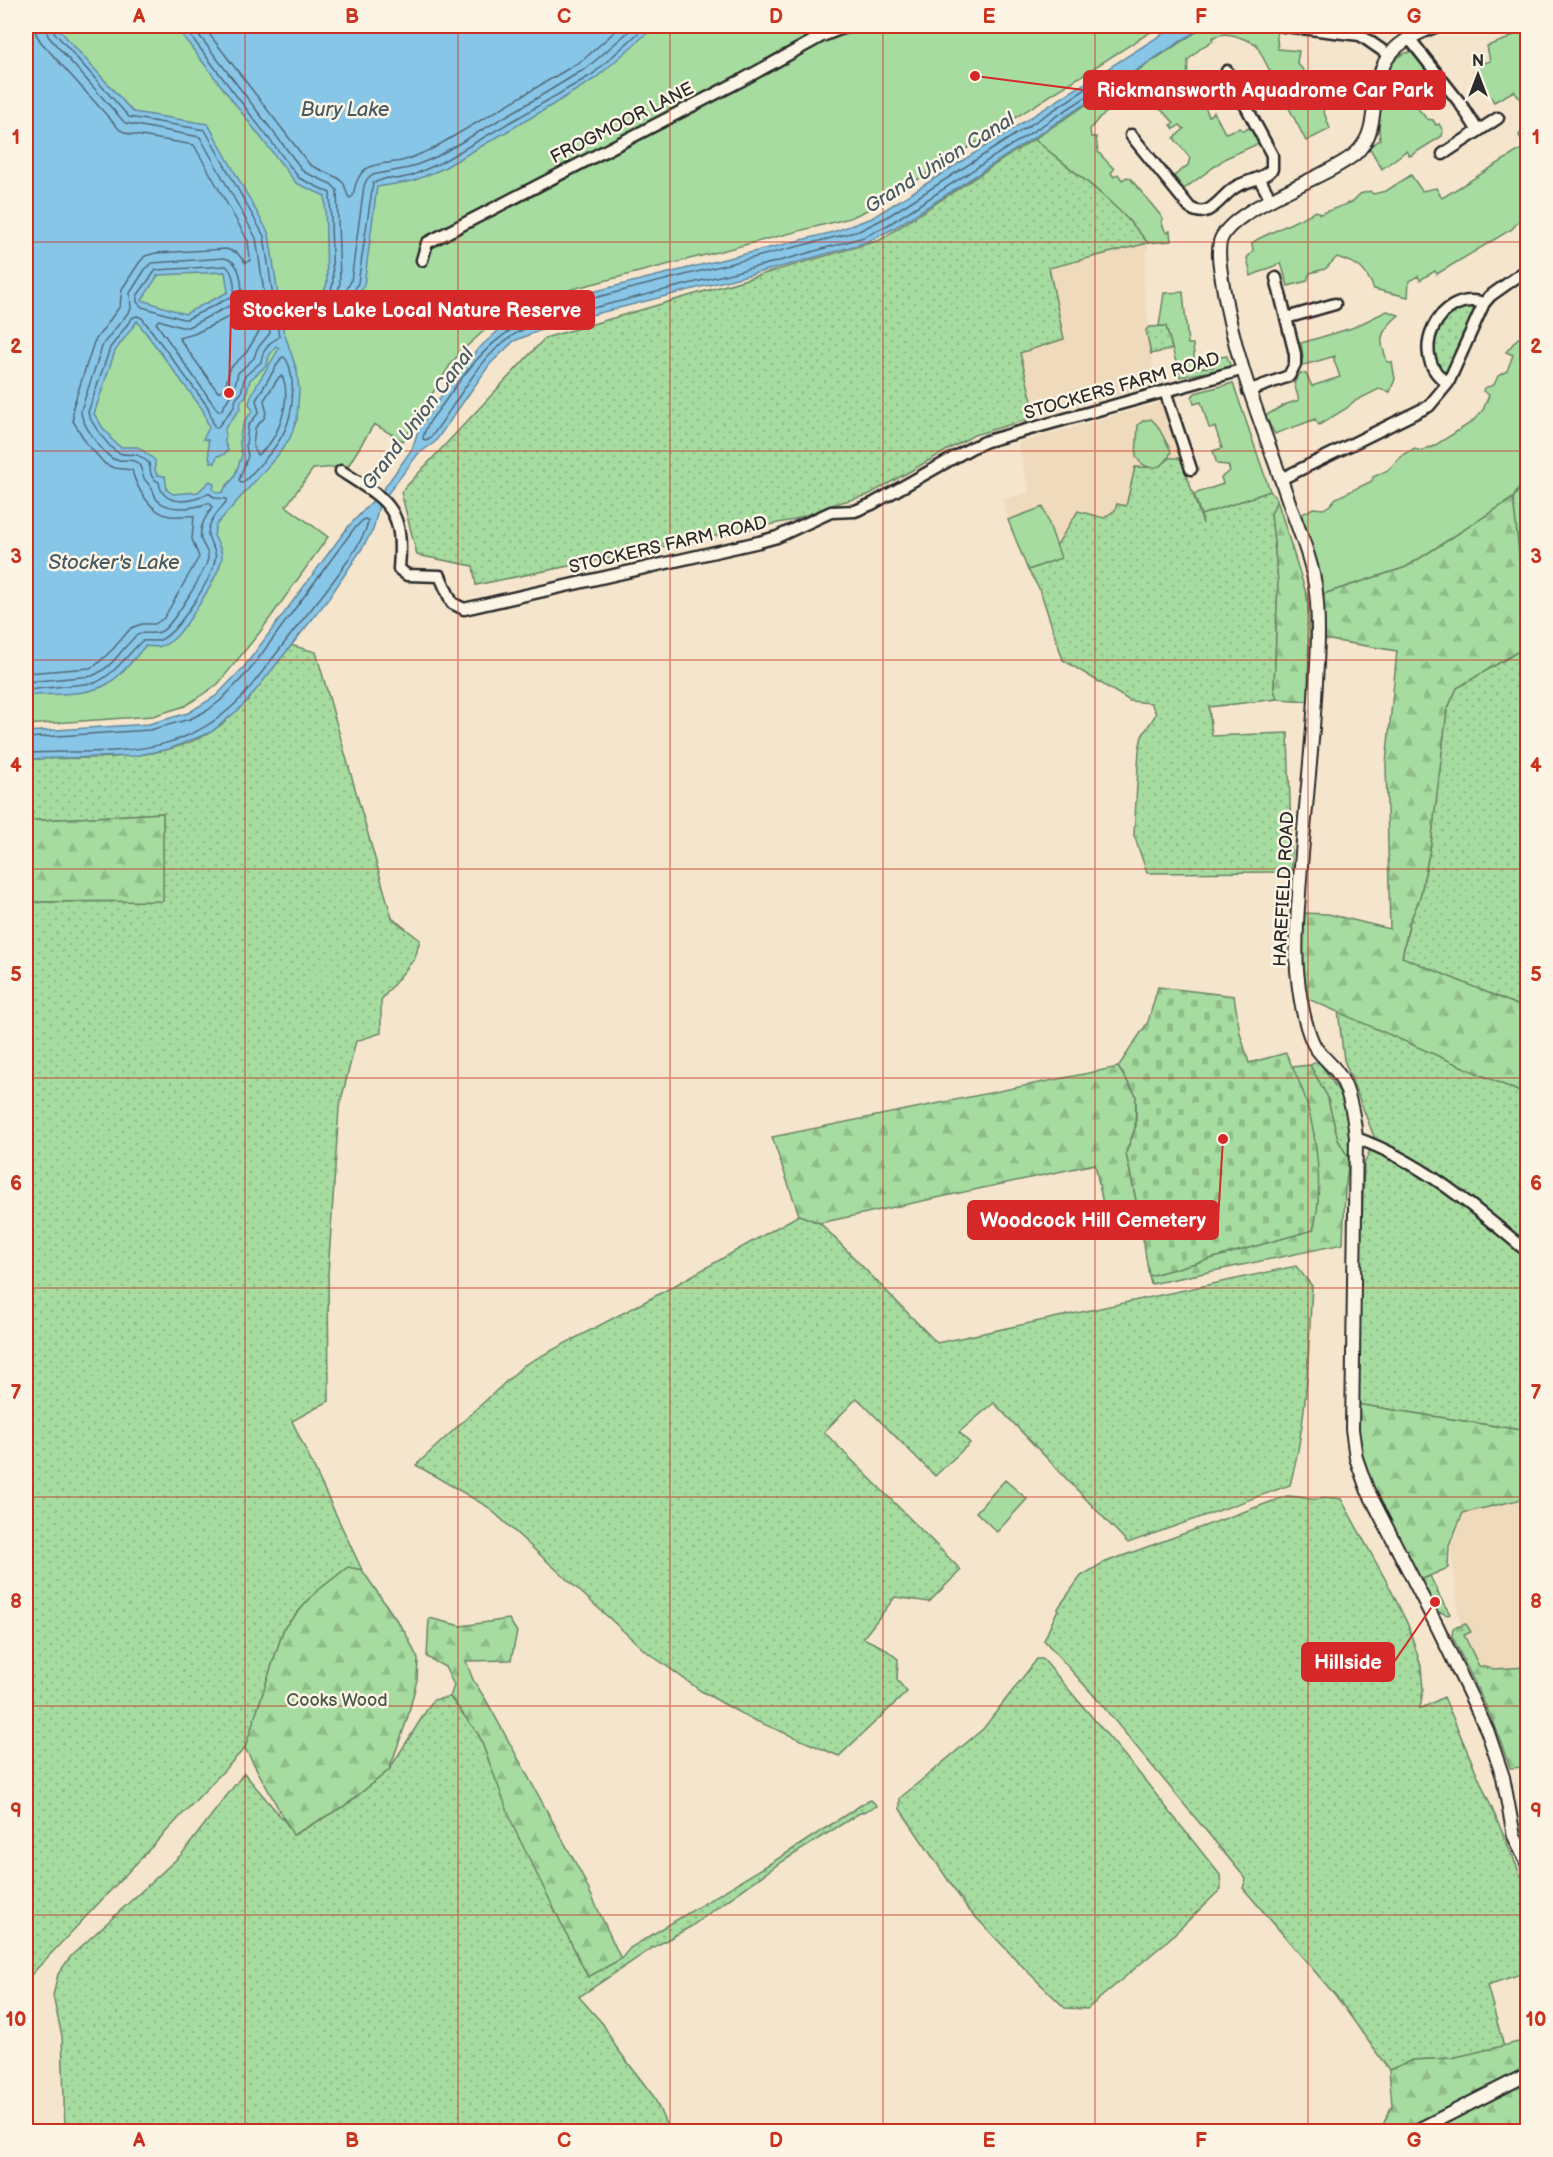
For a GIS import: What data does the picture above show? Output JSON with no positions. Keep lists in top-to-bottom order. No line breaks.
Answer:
{"streets":{"street":["FROGMOOR LANE","STOCKERS FARM ROAD","HAREFIELD ROAD"]},"crossings":[["STOCKERS FARM ROAD","HAREFIELD ROAD"]],"water":["Bury Lake","Grand Union Canal","Stocker's Lake"],"parks":["Cooks Wood"],"places":["Rickmansworth Aquadrome Car Park","Stocker's Lake Local Nature Reserve","Woodcock Hill Cemetery","Hillside"],"north":"top","grid":{"columns":["A","B","C","D","E","F","G"],"rows":["1","2","3","4","5","6","7","8","9","10"]}}
